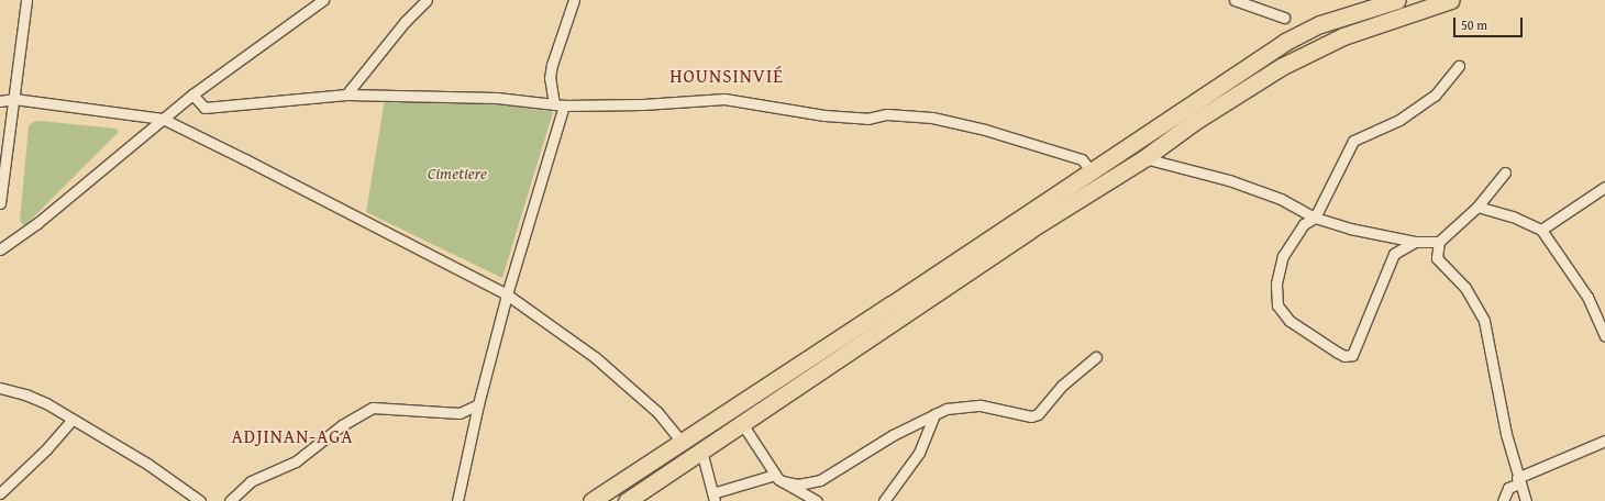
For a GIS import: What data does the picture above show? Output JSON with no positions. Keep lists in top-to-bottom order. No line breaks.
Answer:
{"districts":["HOUNSINVIÉ","ADJINAN-AGA"],"parks":["Cimetiere"],"scale_bar":"50 m"}
